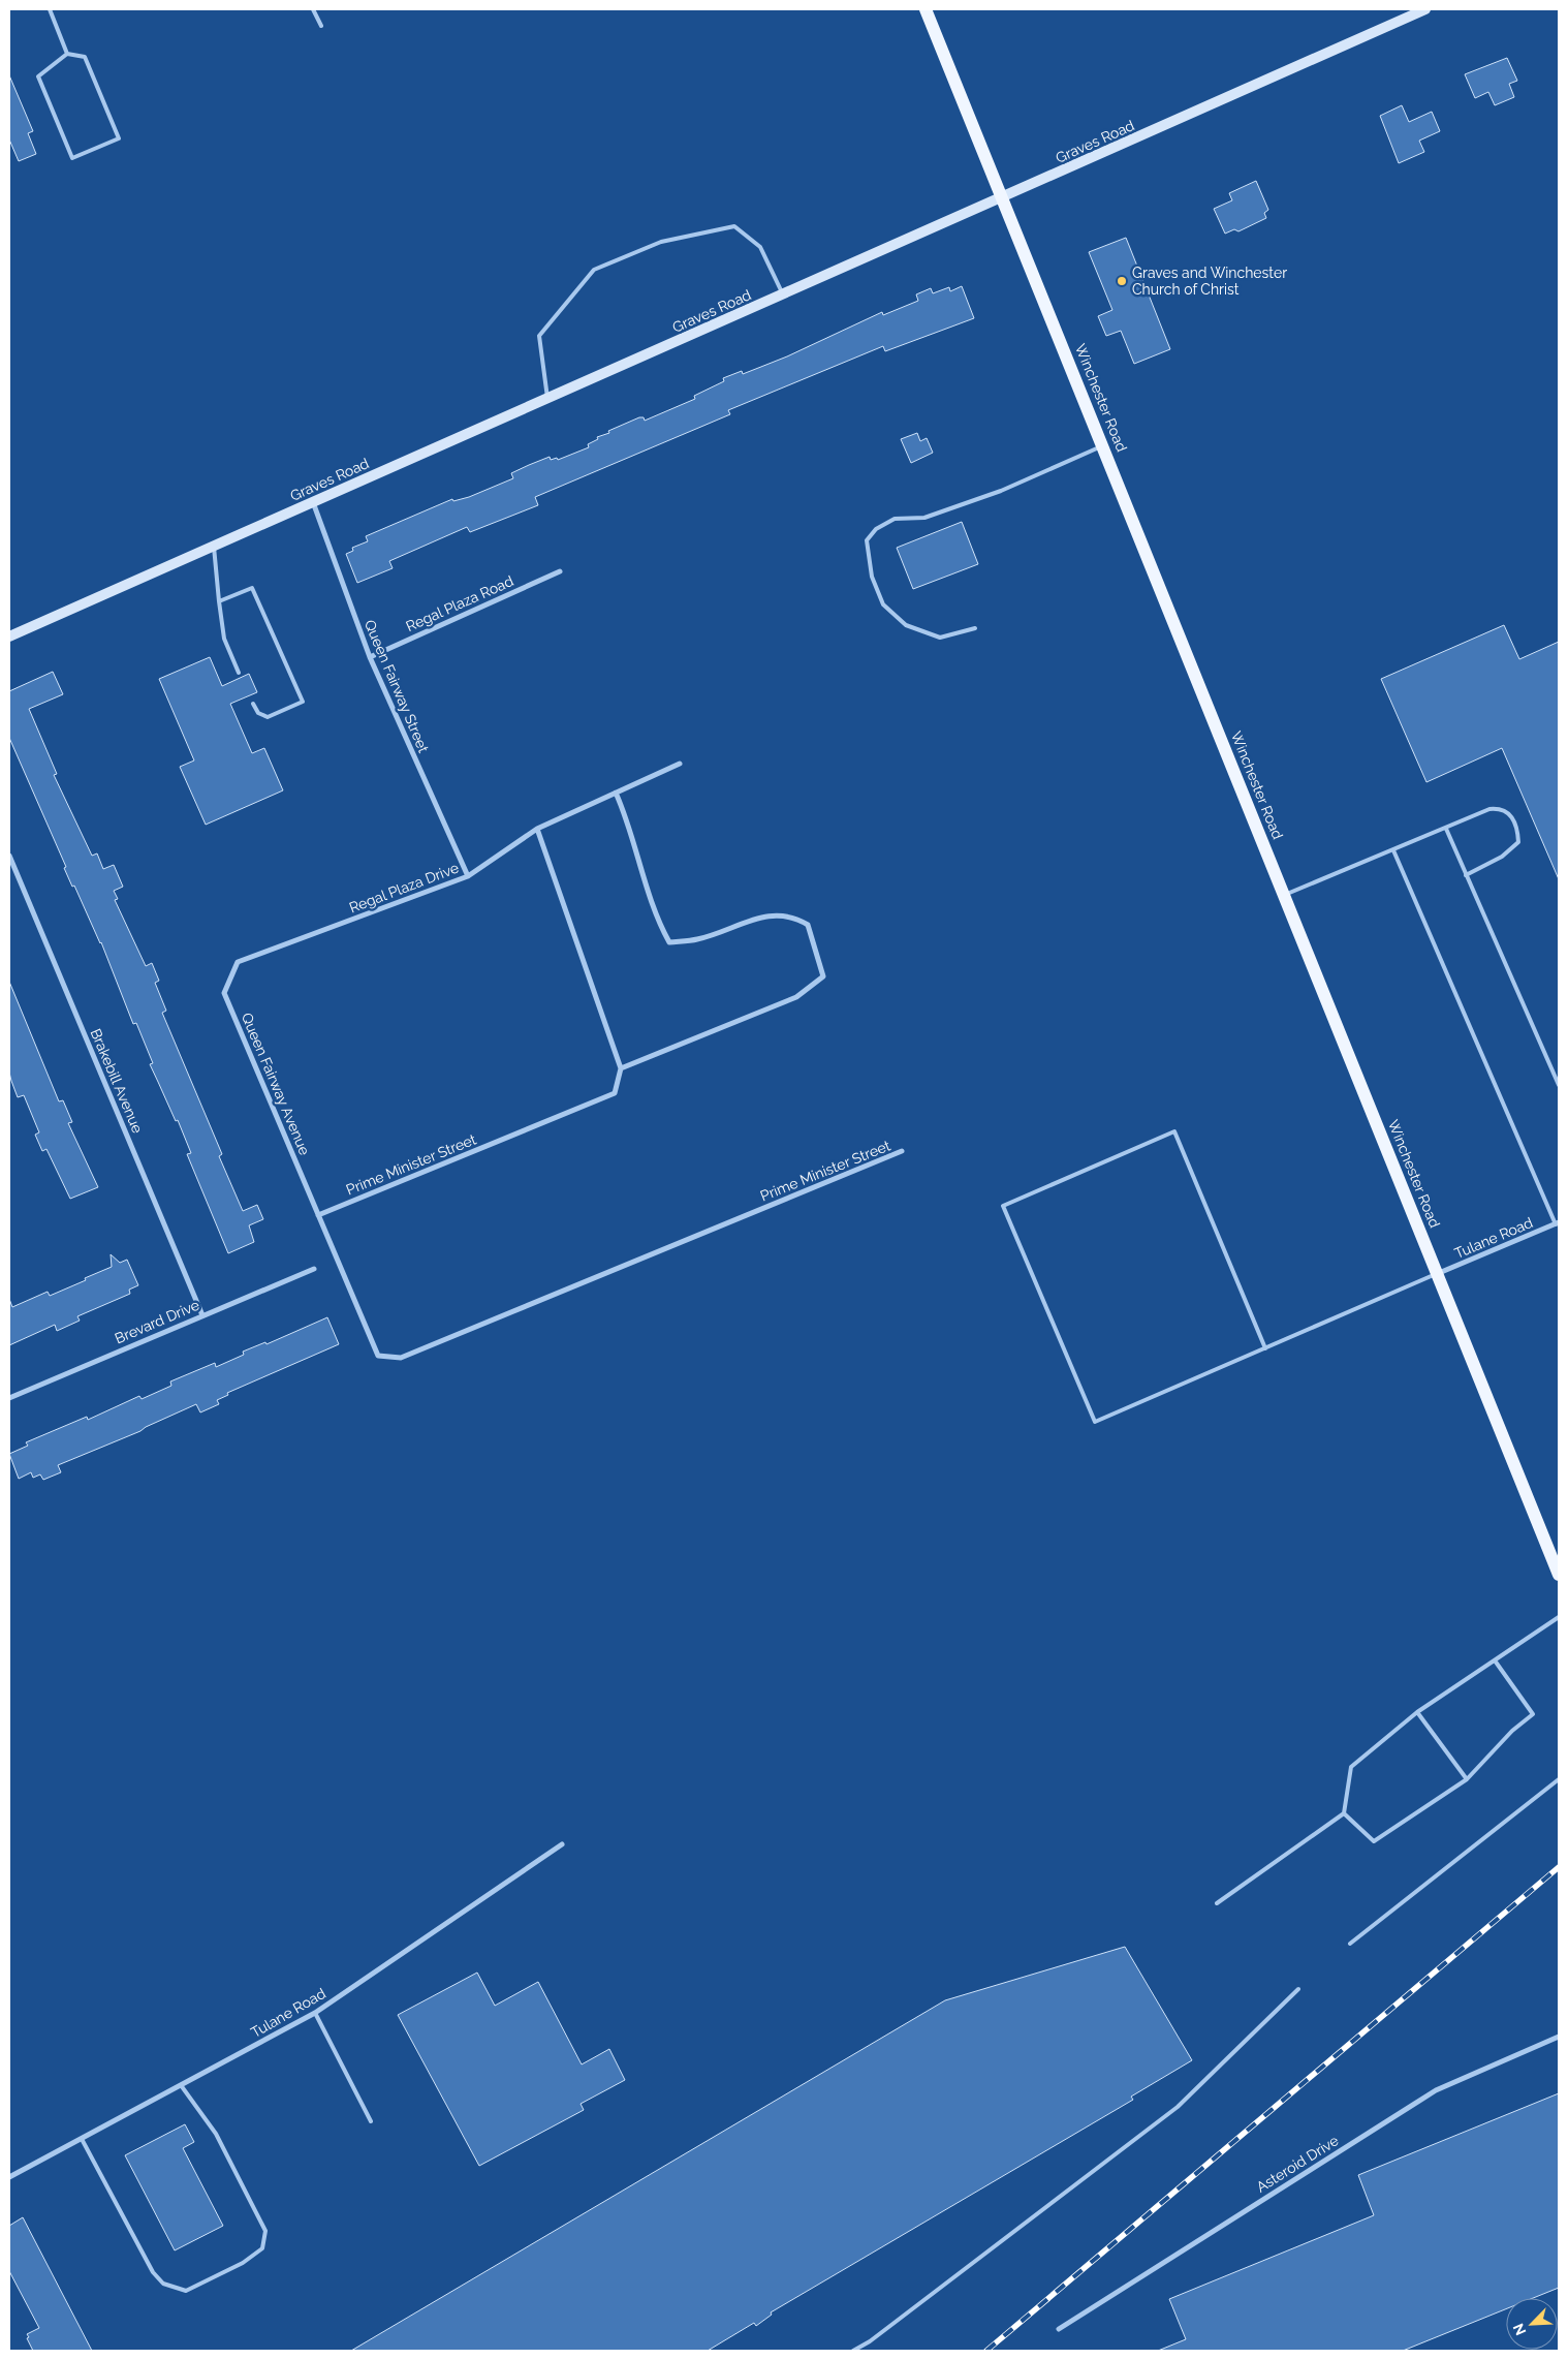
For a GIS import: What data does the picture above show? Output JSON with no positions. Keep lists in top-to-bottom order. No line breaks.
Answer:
{"streets":{"main road":["Winchester Road"],"street":["Graves Road","Regal Plaza Road","Queen Fairway Street","Regal Plaza Drive","Brakebill Avenue","Queen Fairway Avenue","Prime Minister Street","Tulane Road","Brevard Drive","Asteroid Drive"]},"crossings":[["Graves Road","Winchester Road"],["Graves Road","Queen Fairway Street"],["Winchester Road","Tulane Road"],["Regal Plaza Road","Queen Fairway Street"],["Queen Fairway Street","Regal Plaza Drive"],["Regal Plaza Drive","Queen Fairway Avenue"],["Brakebill Avenue","Brevard Drive"],["Queen Fairway Avenue","Prime Minister Street"]],"places":["Graves and Winchester Church of Christ"],"north":"bottom left"}
